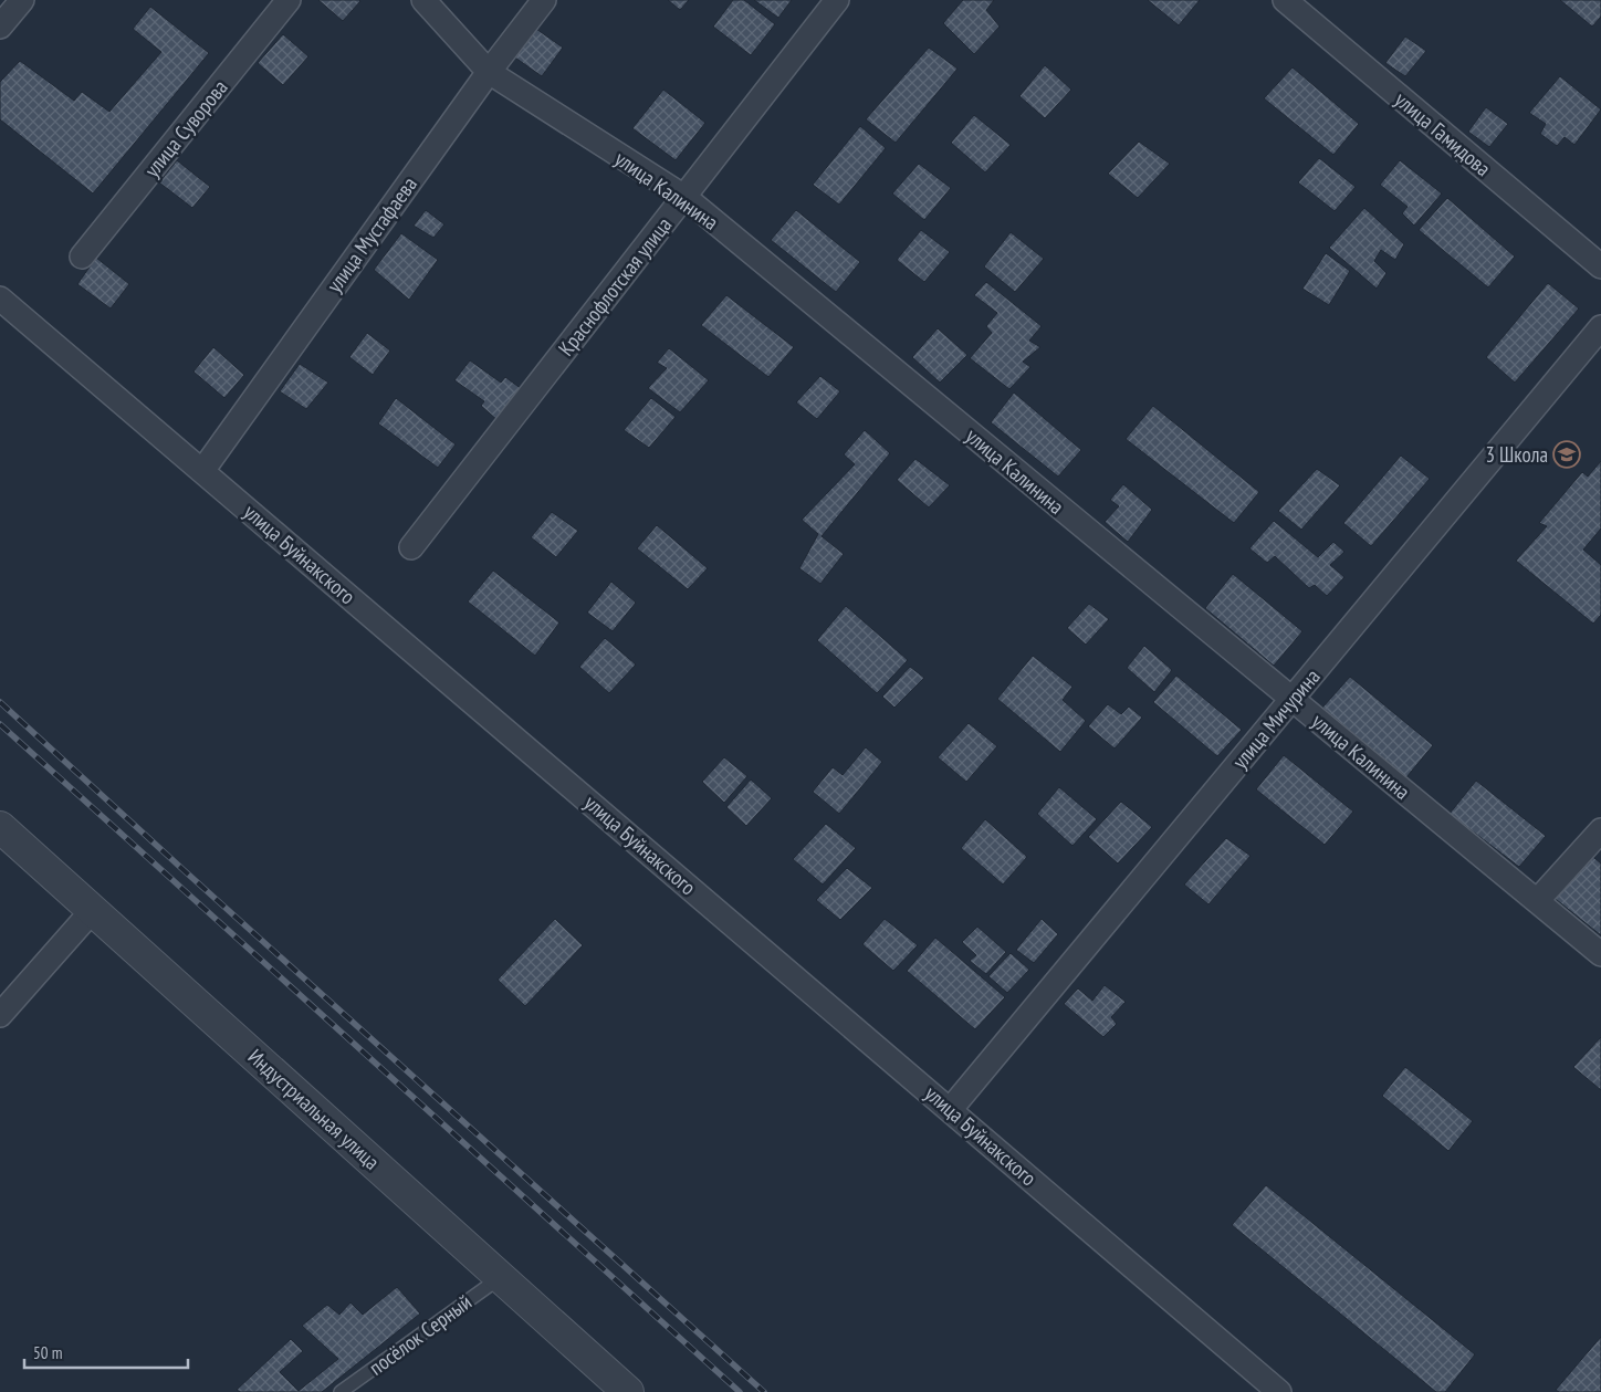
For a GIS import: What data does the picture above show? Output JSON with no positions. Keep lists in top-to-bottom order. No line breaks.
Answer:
{"streets":{"street":["улица Суворова","улица Гамидова","улица Калинина","улица Мустафаева","Краснофлотская улица","улица Буйнакского","улица Мичурина","Индустриальная улица"],"lane":["посёлок Серный"]},"crossings":[["улица Калинина","улица Мустафаева"],["улица Калинина","Краснофлотская улица"],["улица Калинина","улица Мичурина"],["улица Мустафаева","улица Буйнакского"],["улица Буйнакского","улица Мичурина"],["Индустриальная улица","посёлок Серный"]],"places":{"school or university":["3 Школа"]},"scale_bar":"50 m"}
